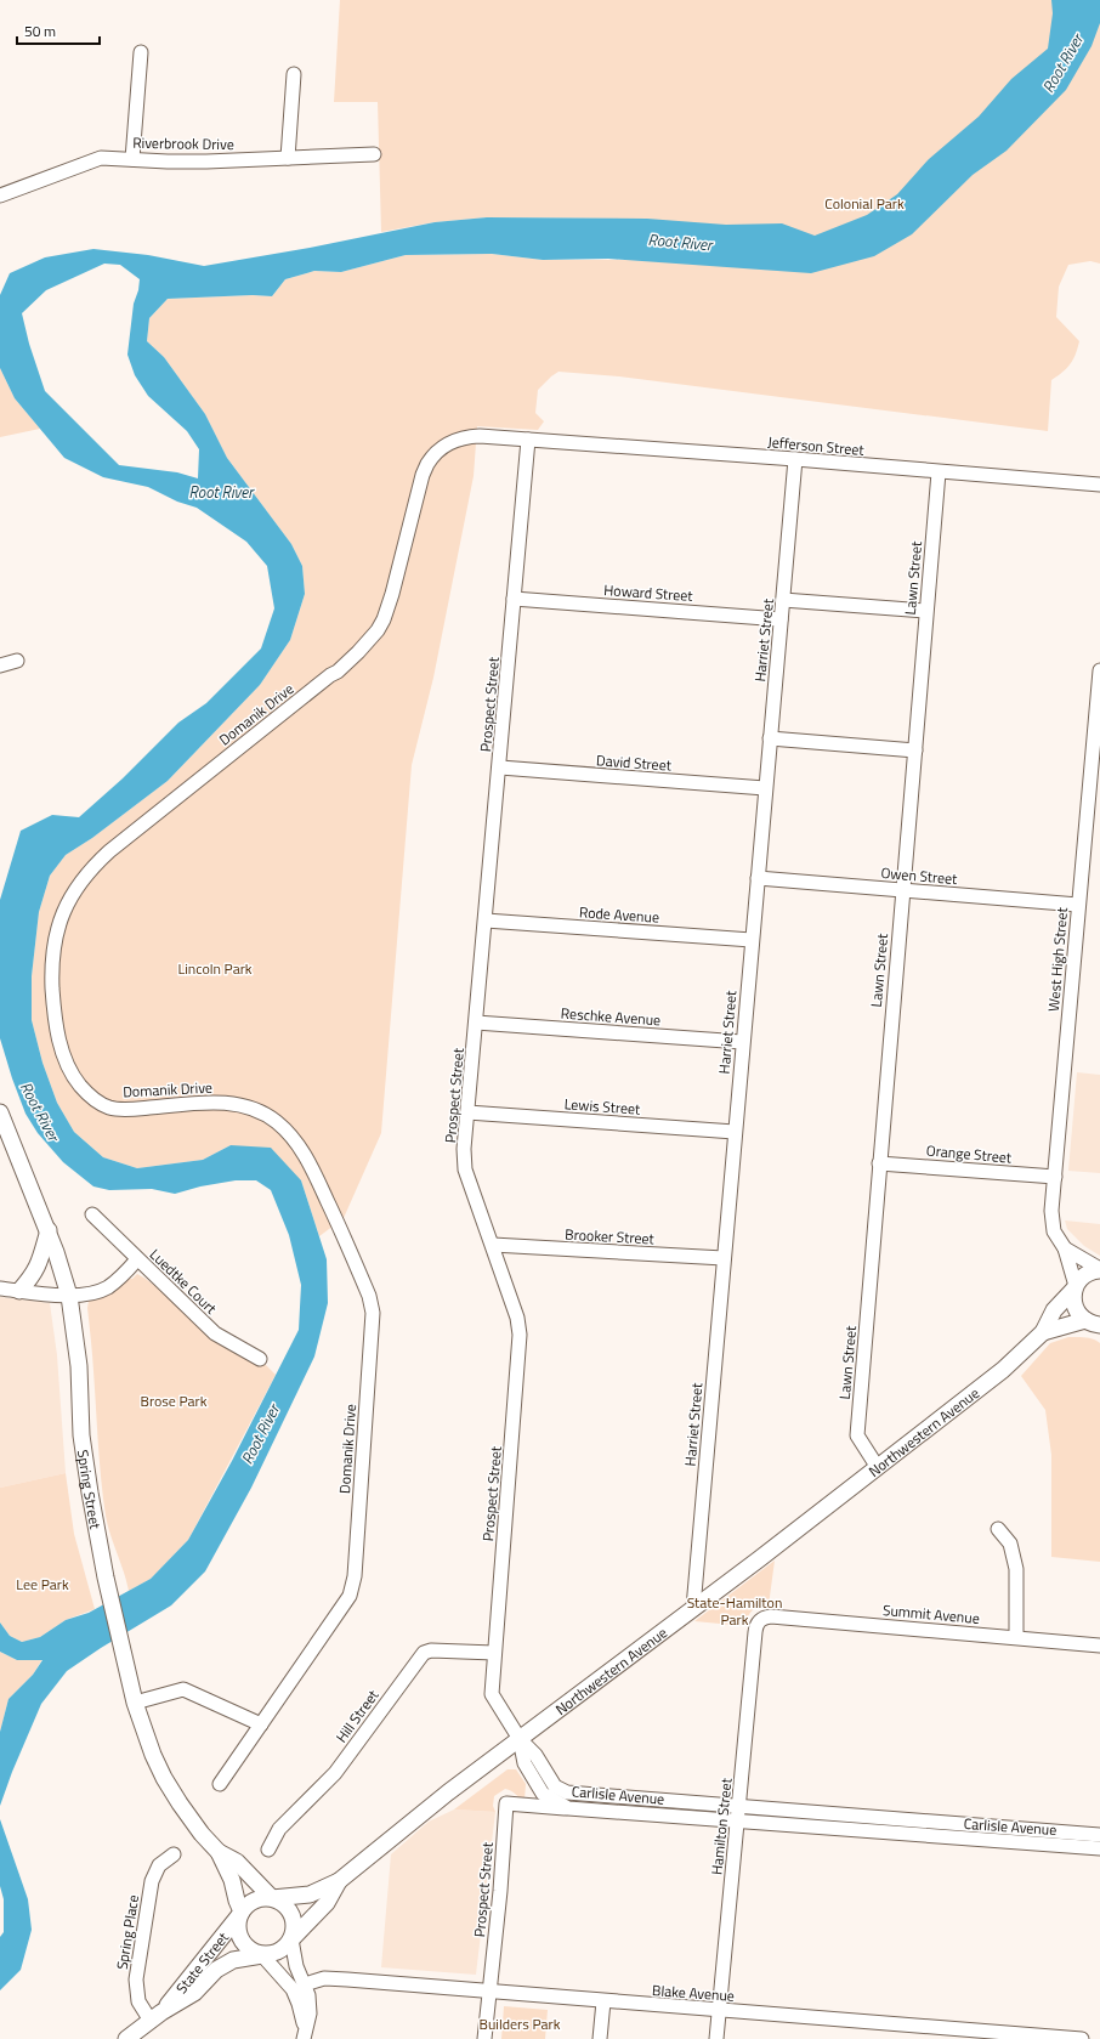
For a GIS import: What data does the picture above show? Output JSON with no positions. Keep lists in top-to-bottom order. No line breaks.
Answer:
{"streets":{"main road":["Northwestern Avenue","Spring Street","State Street"],"street":["Riverbrook Drive","Jefferson Street","Lawn Street","Howard Street","Harriet Street","Prospect Street","Domanik Drive","David Street","Owen Street","Rode Avenue","West High Street","Reschke Avenue","Lewis Street","Orange Street","Brooker Street","Luedtke Court","Summit Avenue","Hill Street","Carlisle Avenue","Hamilton Street","Spring Place","Blake Avenue"]},"crossings":[["Jefferson Street","Lawn Street"],["Jefferson Street","Harriet Street"],["Jefferson Street","Prospect Street"],["Jefferson Street","Domanik Drive"],["Lawn Street","Owen Street"],["Lawn Street","Orange Street"],["Lawn Street","Northwestern Avenue"],["Howard Street","Harriet Street"],["Howard Street","Prospect Street"],["Harriet Street","David Street"],["Harriet Street","Owen Street"],["Harriet Street","Rode Avenue"],["Harriet Street","Reschke Avenue"],["Harriet Street","Lewis Street"],["Harriet Street","Brooker Street"],["Harriet Street","Northwestern Avenue"],["Prospect Street","Domanik Drive"],["Prospect Street","David Street"],["Prospect Street","Rode Avenue"],["Prospect Street","Reschke Avenue"],["Prospect Street","Lewis Street"],["Prospect Street","Brooker Street"],["Prospect Street","Northwestern Avenue"],["Prospect Street","Hill Street"],["Prospect Street","Carlisle Avenue"],["Prospect Street","Blake Avenue"],["Owen Street","West High Street"],["West High Street","Orange Street"],["West High Street","Northwestern Avenue"],["Northwestern Avenue","Spring Street"],["Northwestern Avenue","Carlisle Avenue"],["Northwestern Avenue","State Street"],["Spring Street","State Street"],["Summit Avenue","Hamilton Street"],["Carlisle Avenue","Hamilton Street"],["Hamilton Street","Blake Avenue"],["Spring Place","State Street"]],"water":["Root River"],"parks":["Colonial Park","Lincoln Park","Brose Park","Lee Park","State-Hamilton Park","Builders Park"],"scale_bar":"50 m"}
